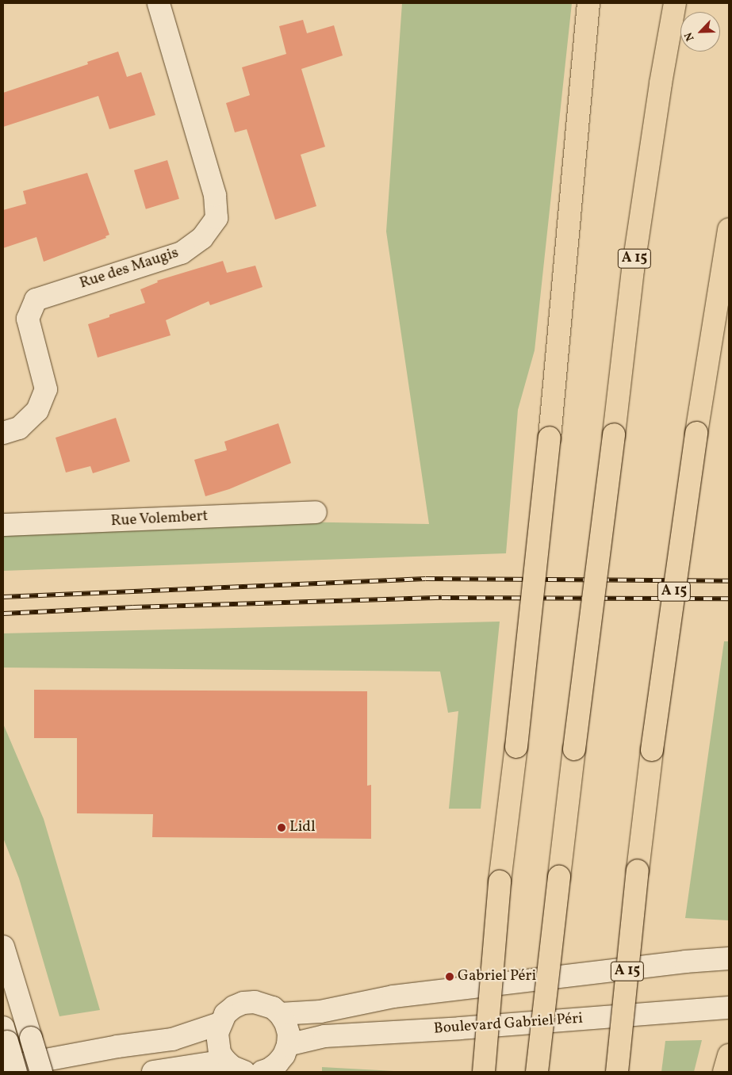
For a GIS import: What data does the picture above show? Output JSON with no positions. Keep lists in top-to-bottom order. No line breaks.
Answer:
{"streets":{"highway":["A 15"],"main road":["Rue des Maugis","Rue Volembert","Boulevard Gabriel Péri"]},"places":["Lidl","Gabriel Péri"],"north":"bottom left"}
